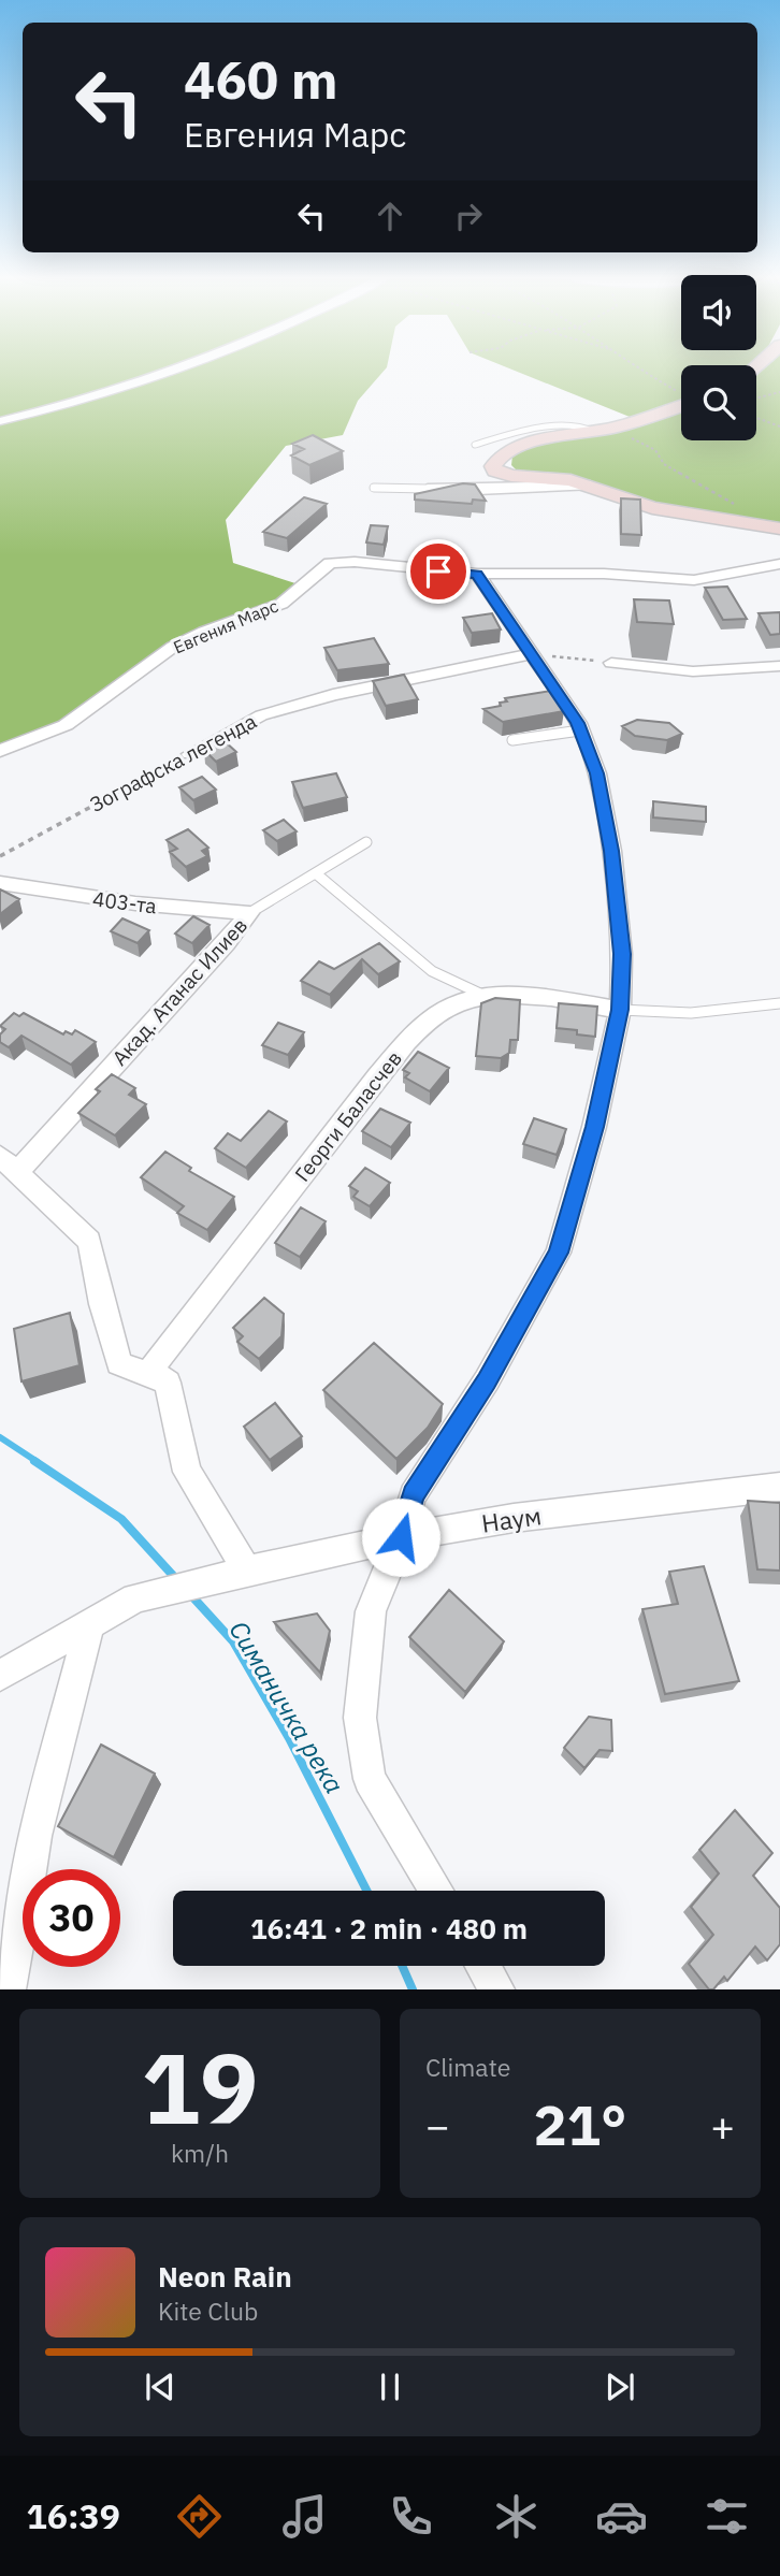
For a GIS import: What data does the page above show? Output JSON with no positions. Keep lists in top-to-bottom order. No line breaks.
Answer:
{"streets":{"street":["Евгения Марс","Зографска легенда","403-та","Акад. Атанас Илиев","Георги Баласчев","Наум"]},"crossings":[["403-та","Акад. Атанас Илиев"]],"water":["Симаничка река"],"page":{"turn":["460 m","Евгения Марс"],"limit":"30","trip":"16:41 · 2 min · 480 m","tile":[["19","km/h"],"Climate"],"heat":["−","21°","+"],"song":["Neon Rain","Kite Club"],"tabs":"16:39"}}
